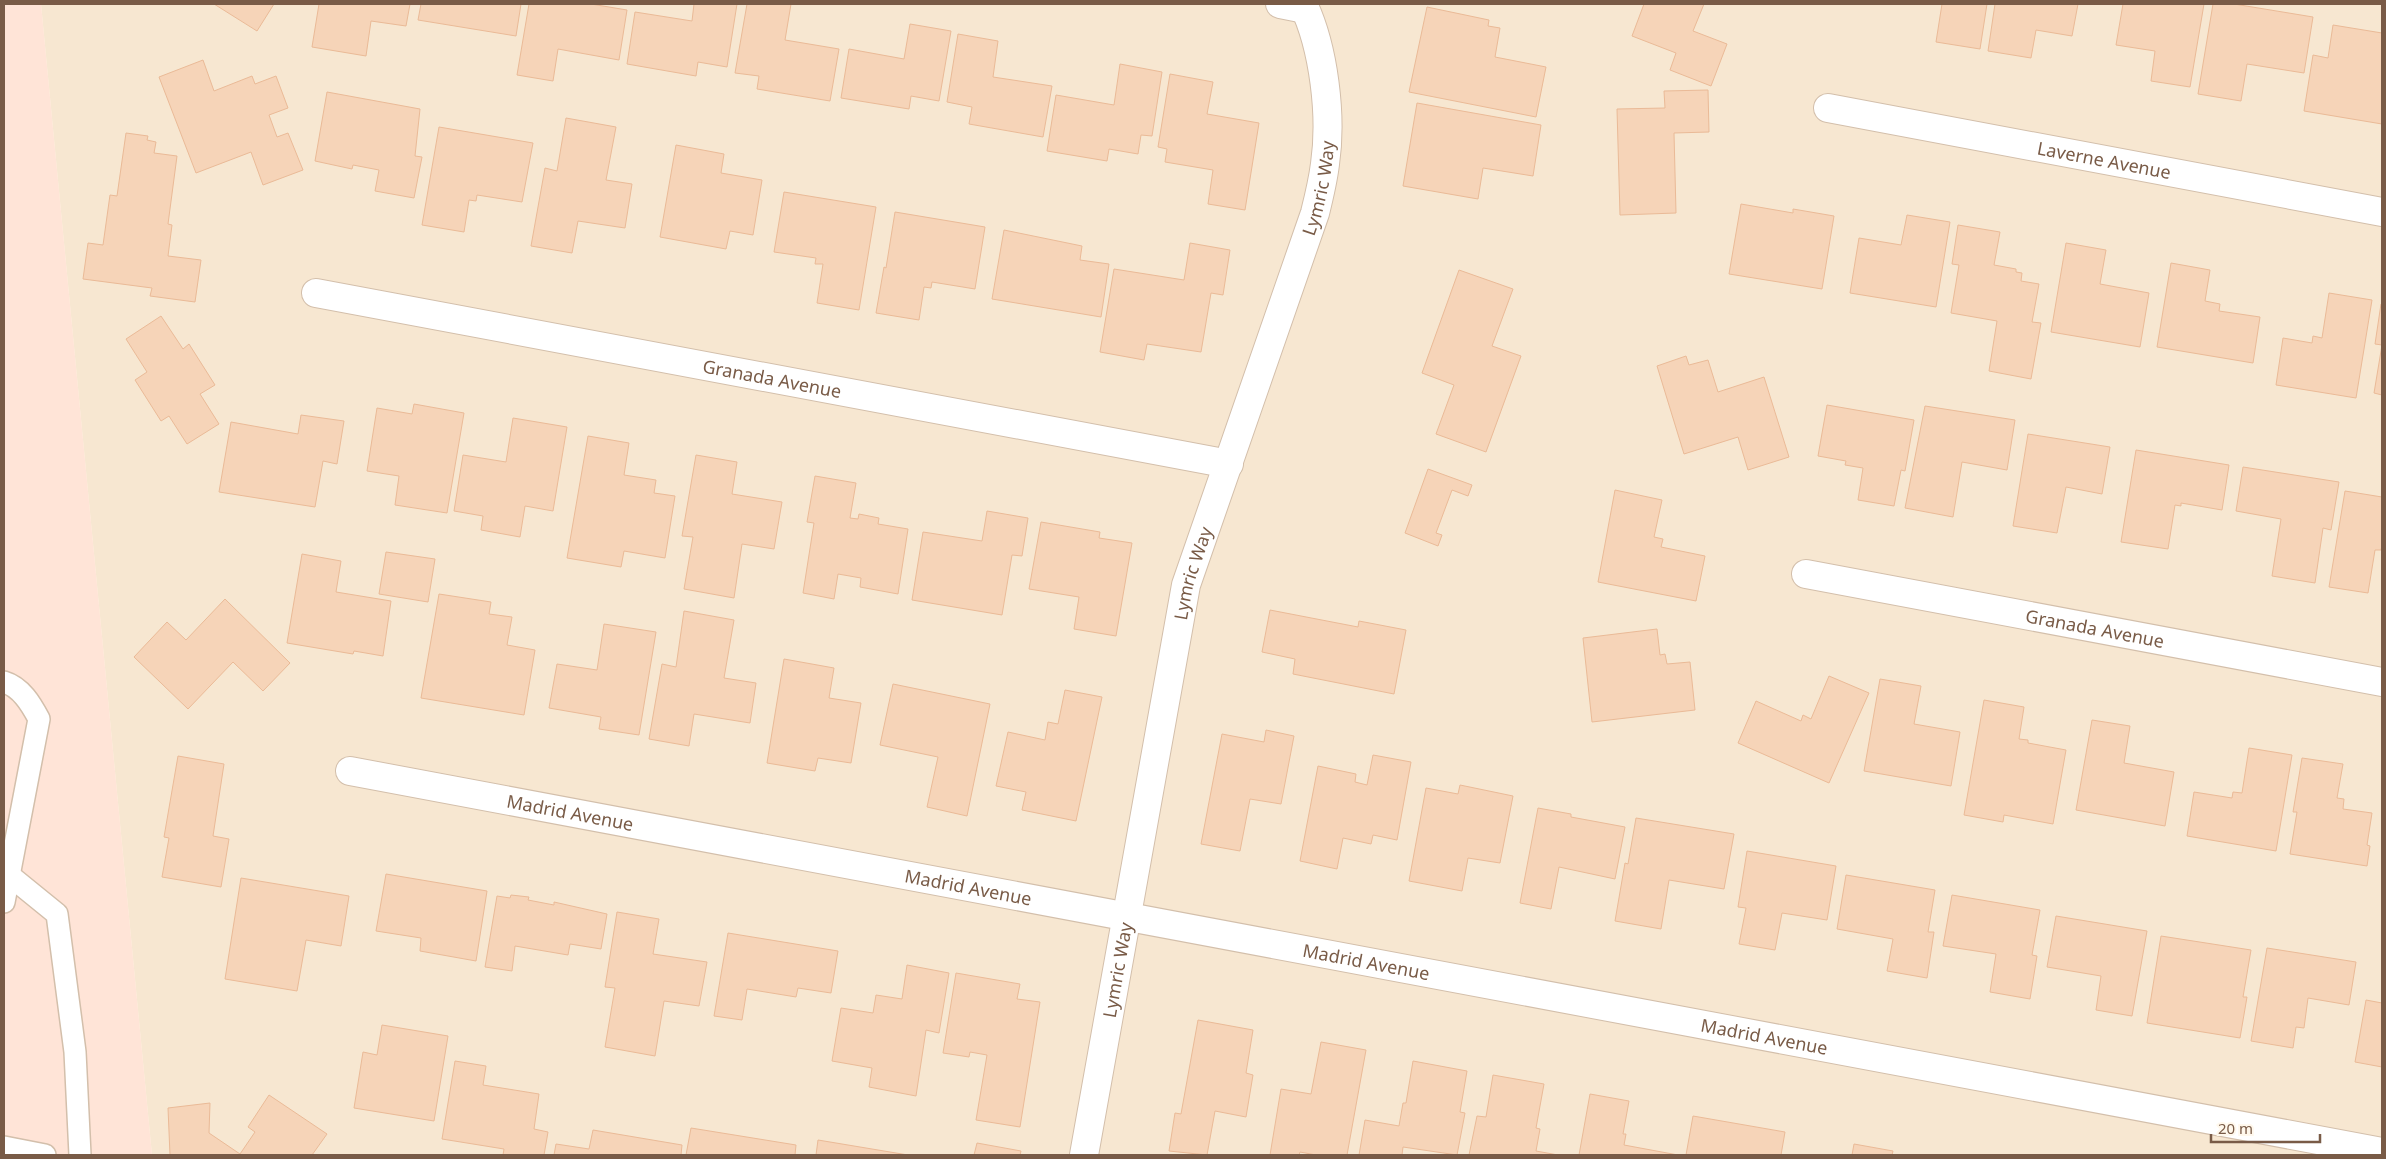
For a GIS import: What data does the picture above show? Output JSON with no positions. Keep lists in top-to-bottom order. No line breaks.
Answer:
{"streets":{"street":["Laverne Avenue","Lymric Way","Granada Avenue","Madrid Avenue"]},"crossings":[["Lymric Way","Granada Avenue"],["Lymric Way","Madrid Avenue"]],"scale_bar":"20 m"}
